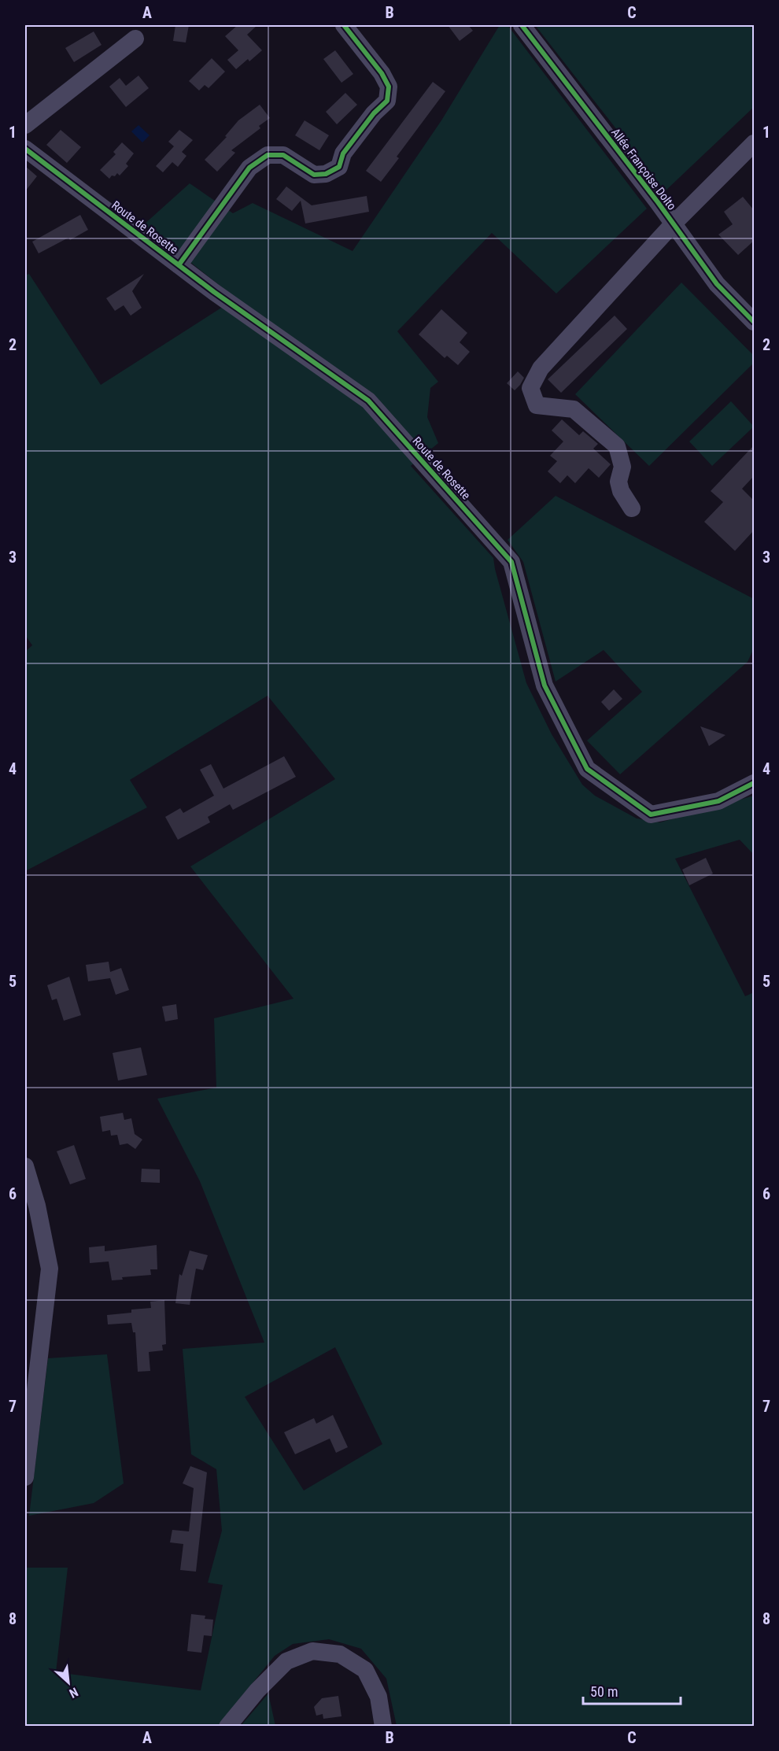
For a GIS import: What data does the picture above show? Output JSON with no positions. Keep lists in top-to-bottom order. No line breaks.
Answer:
{"streets":{"street":["Allée Françoise Dolto","Route de Rosette"]},"scale_bar":"50 m","north":"bottom right","grid":{"columns":["A","B","C"],"rows":["1","2","3","4","5","6","7","8"]}}
